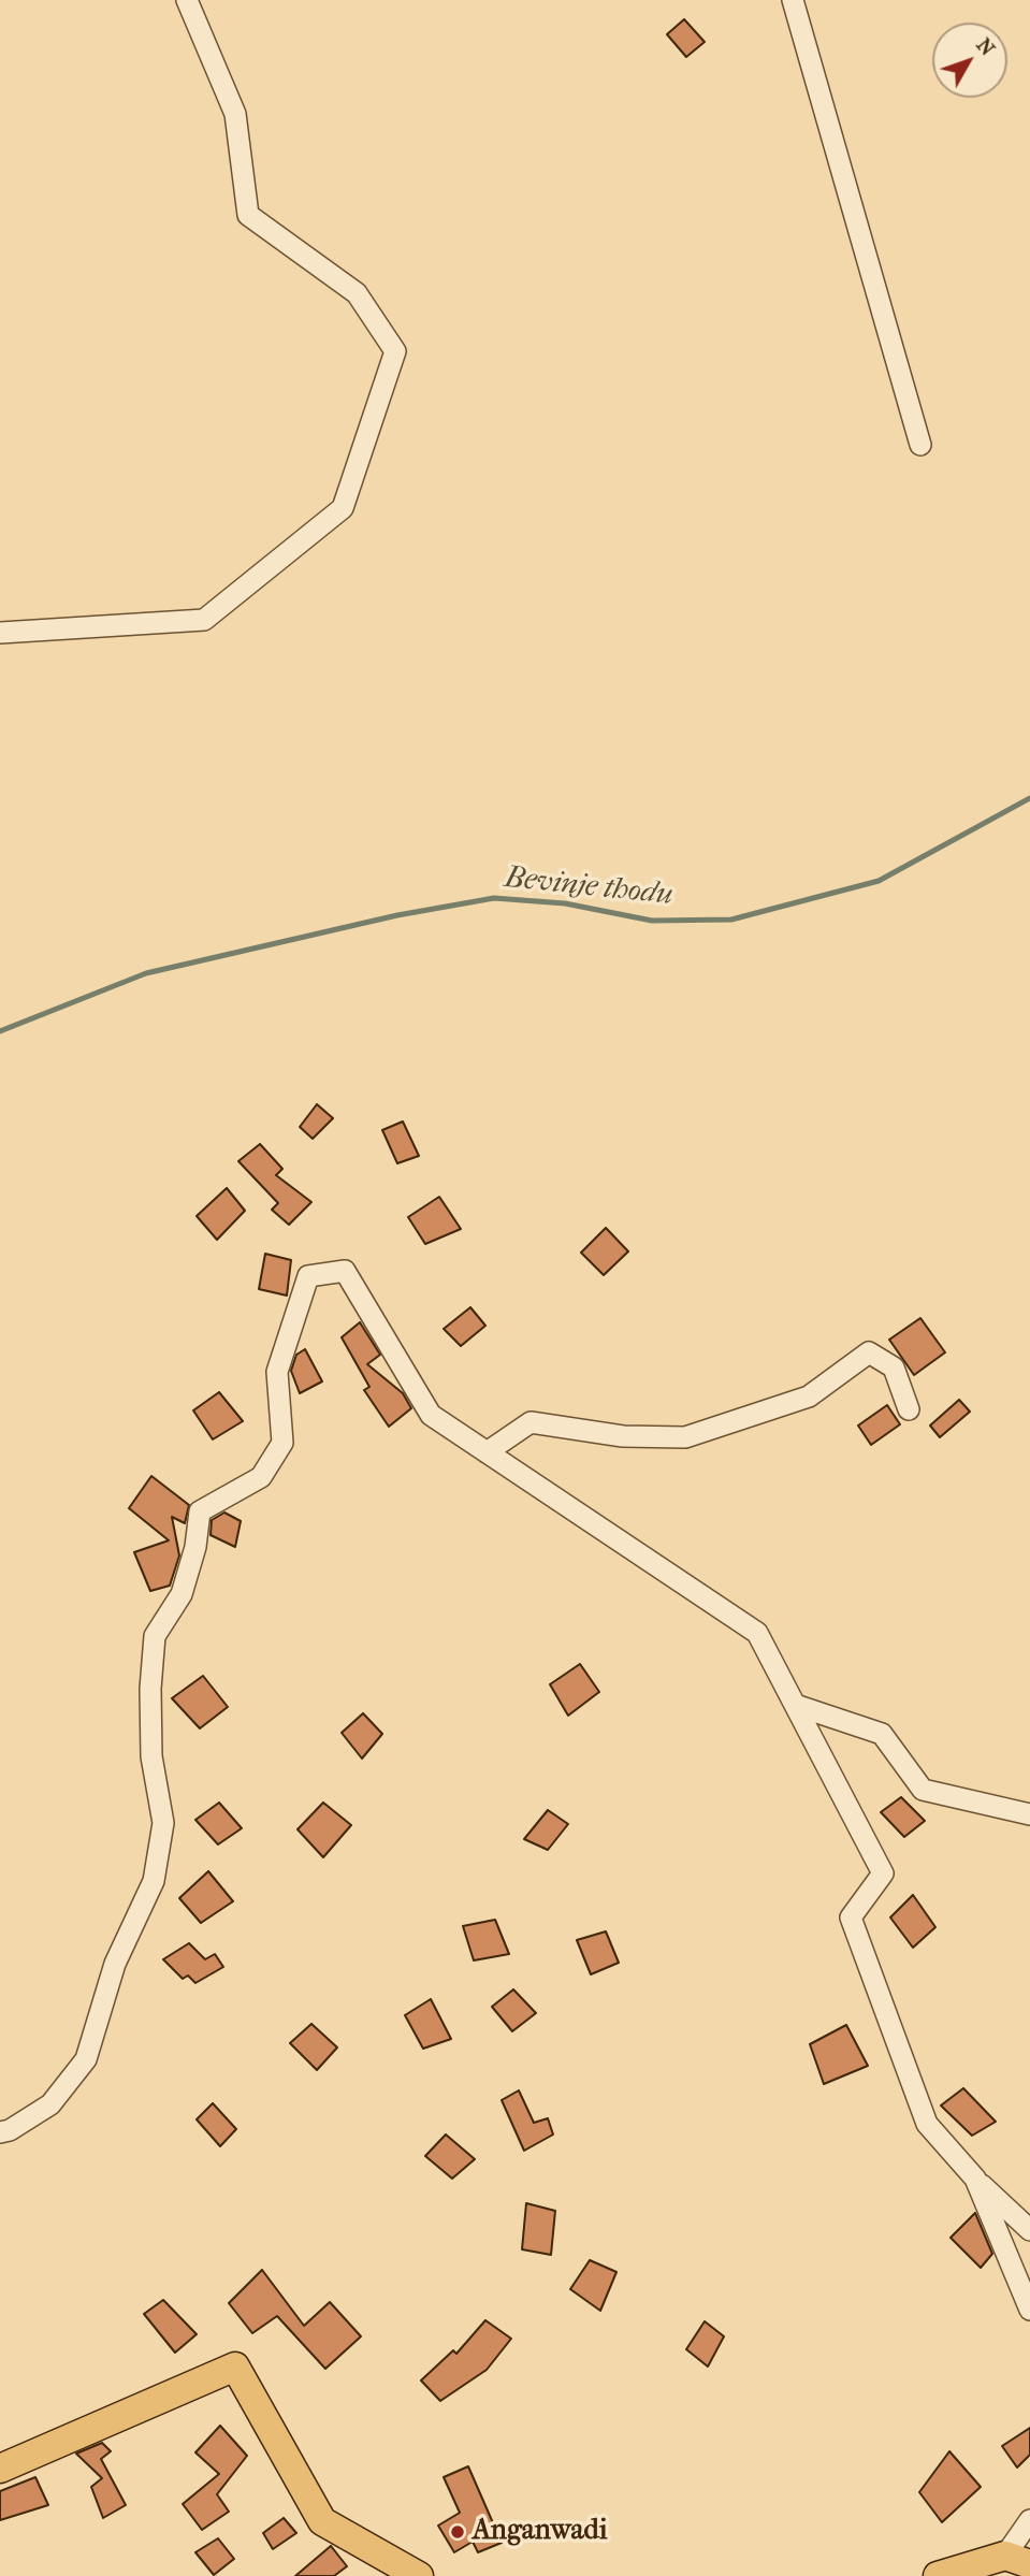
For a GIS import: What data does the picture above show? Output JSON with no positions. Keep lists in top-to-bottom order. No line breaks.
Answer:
{"water":["Bevinje thodu"],"places":["Anganwadi"],"north":"top right"}
